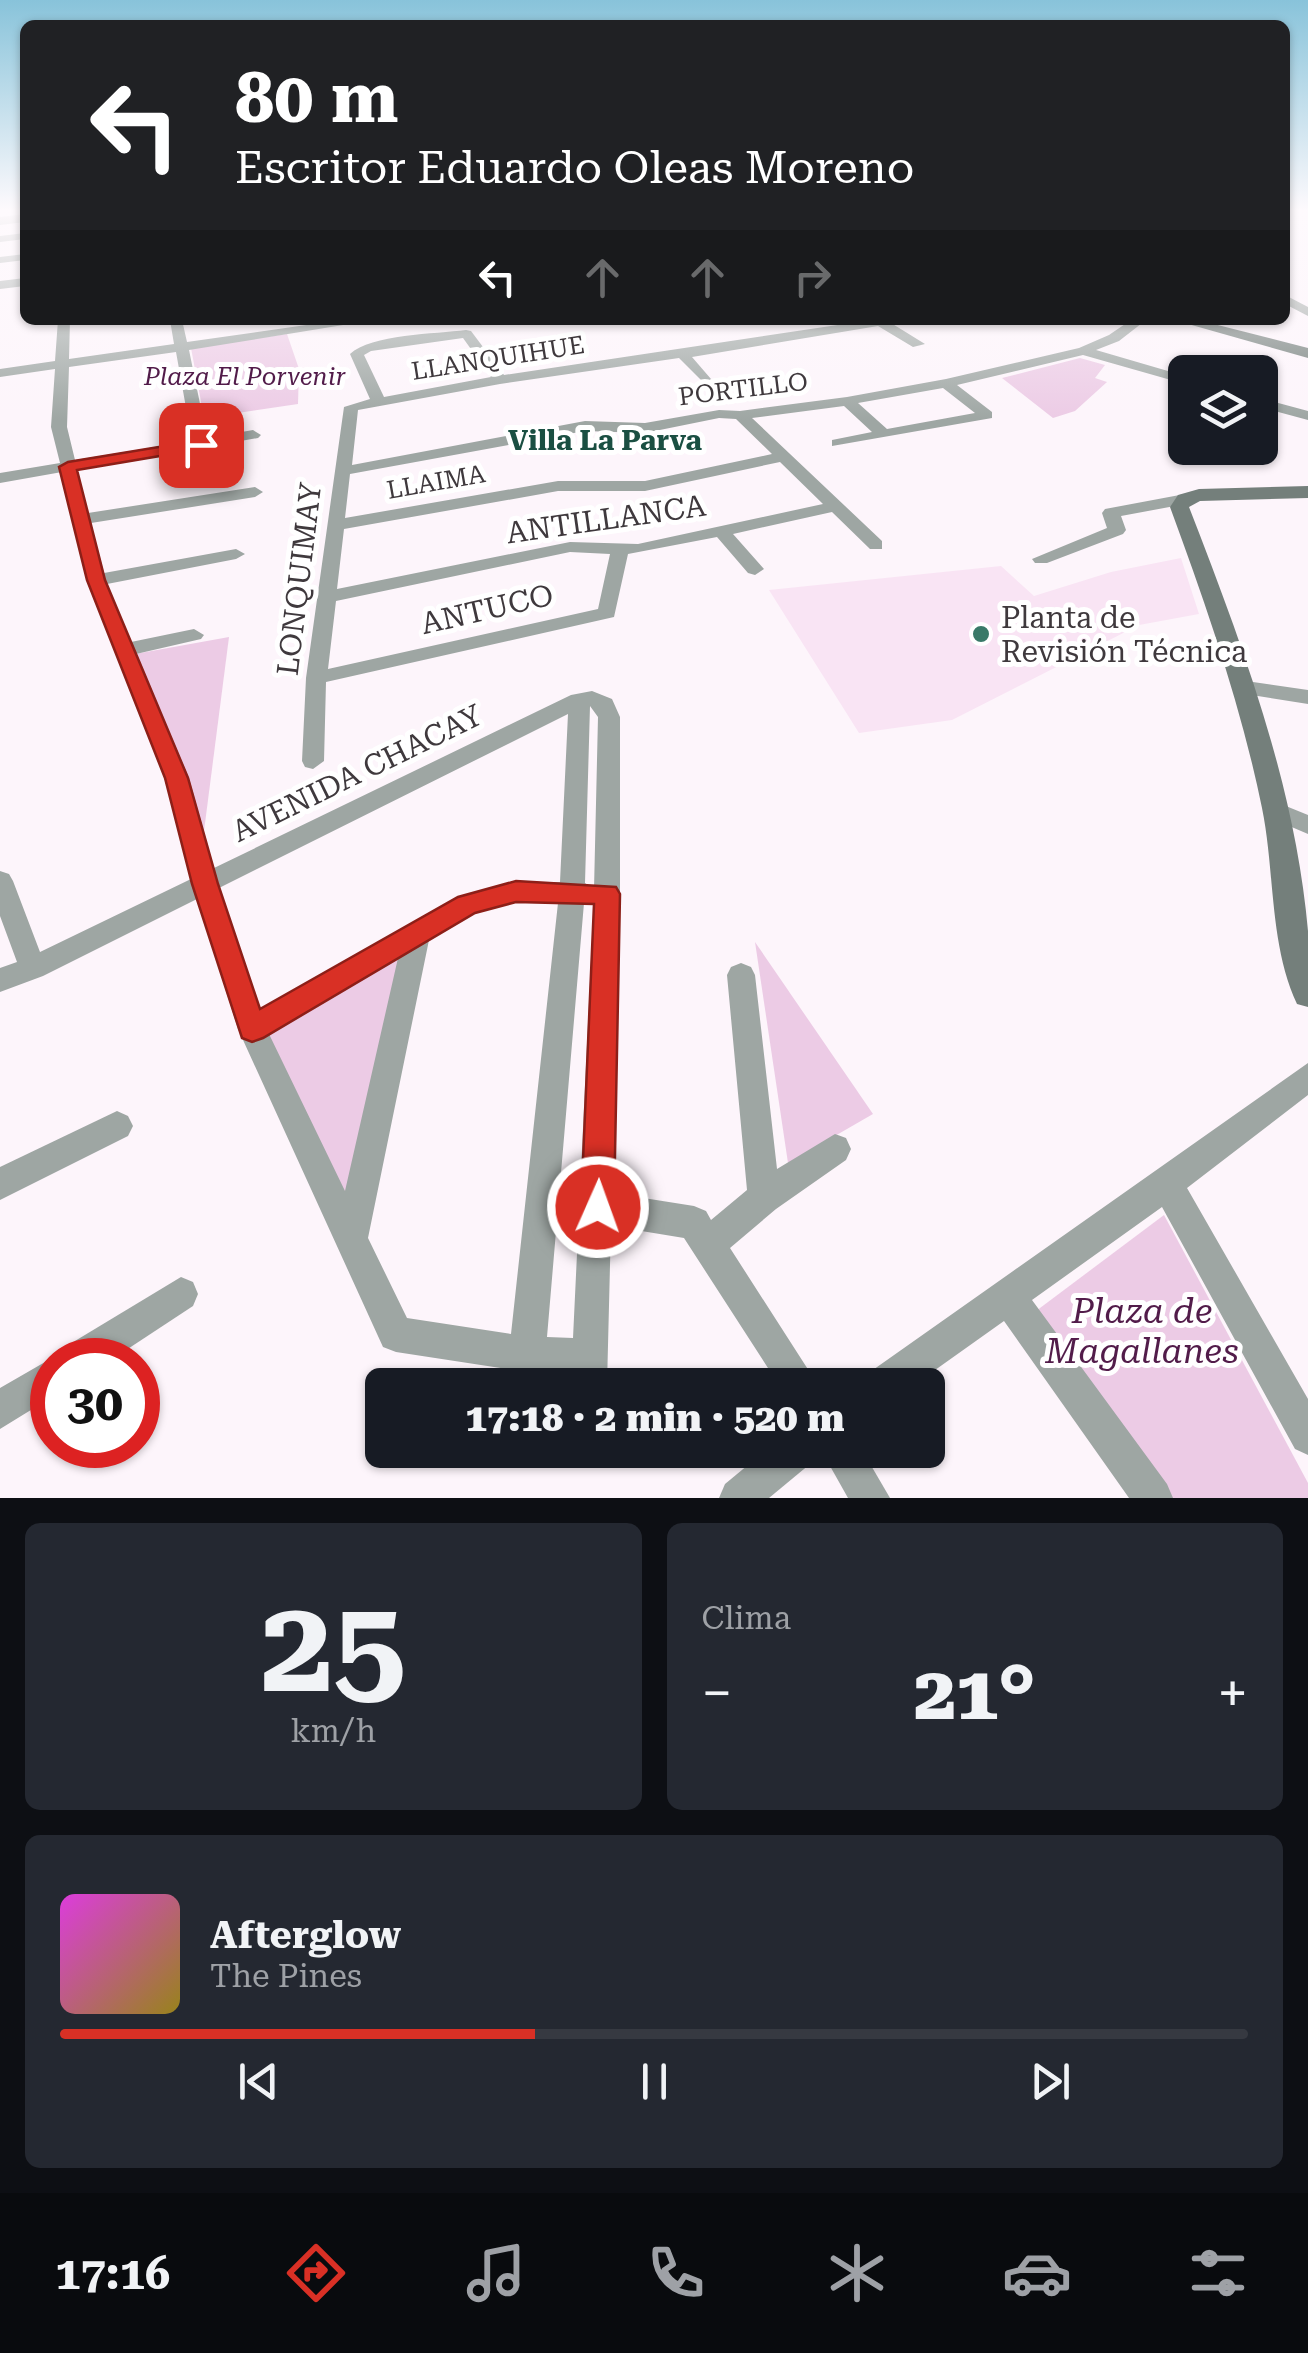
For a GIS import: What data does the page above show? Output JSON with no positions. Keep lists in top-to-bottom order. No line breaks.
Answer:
{"streets":{"street":["LLANQUIHUE","PORTILLO","LLAIMA","ANTILLANCA","LONQUIMAY","ANTUCO","AVENIDA CHACAY"]},"crossings":[["LLANQUIHUE","LONQUIMAY"],["PORTILLO","LONQUIMAY"],["LLAIMA","LONQUIMAY"],["ANTILLANCA","LONQUIMAY"],["ANTILLANCA","ANTUCO"],["LONQUIMAY","ANTUCO"]],"districts":["Villa La Parva"],"parks":["Plaza El Porvenir","Plaza de Magallanes"],"places":["Planta de Revisión Técnica"],"page":{"turn":["80 m","Escritor Eduardo Oleas Moreno"],"limit":"30","trip":"17:18 · 2 min · 520 m","tile":[["25","km/h"],"Clima"],"heat":["−","21°","+"],"song":["Afterglow","The Pines"],"tabs":"17:16"}}
